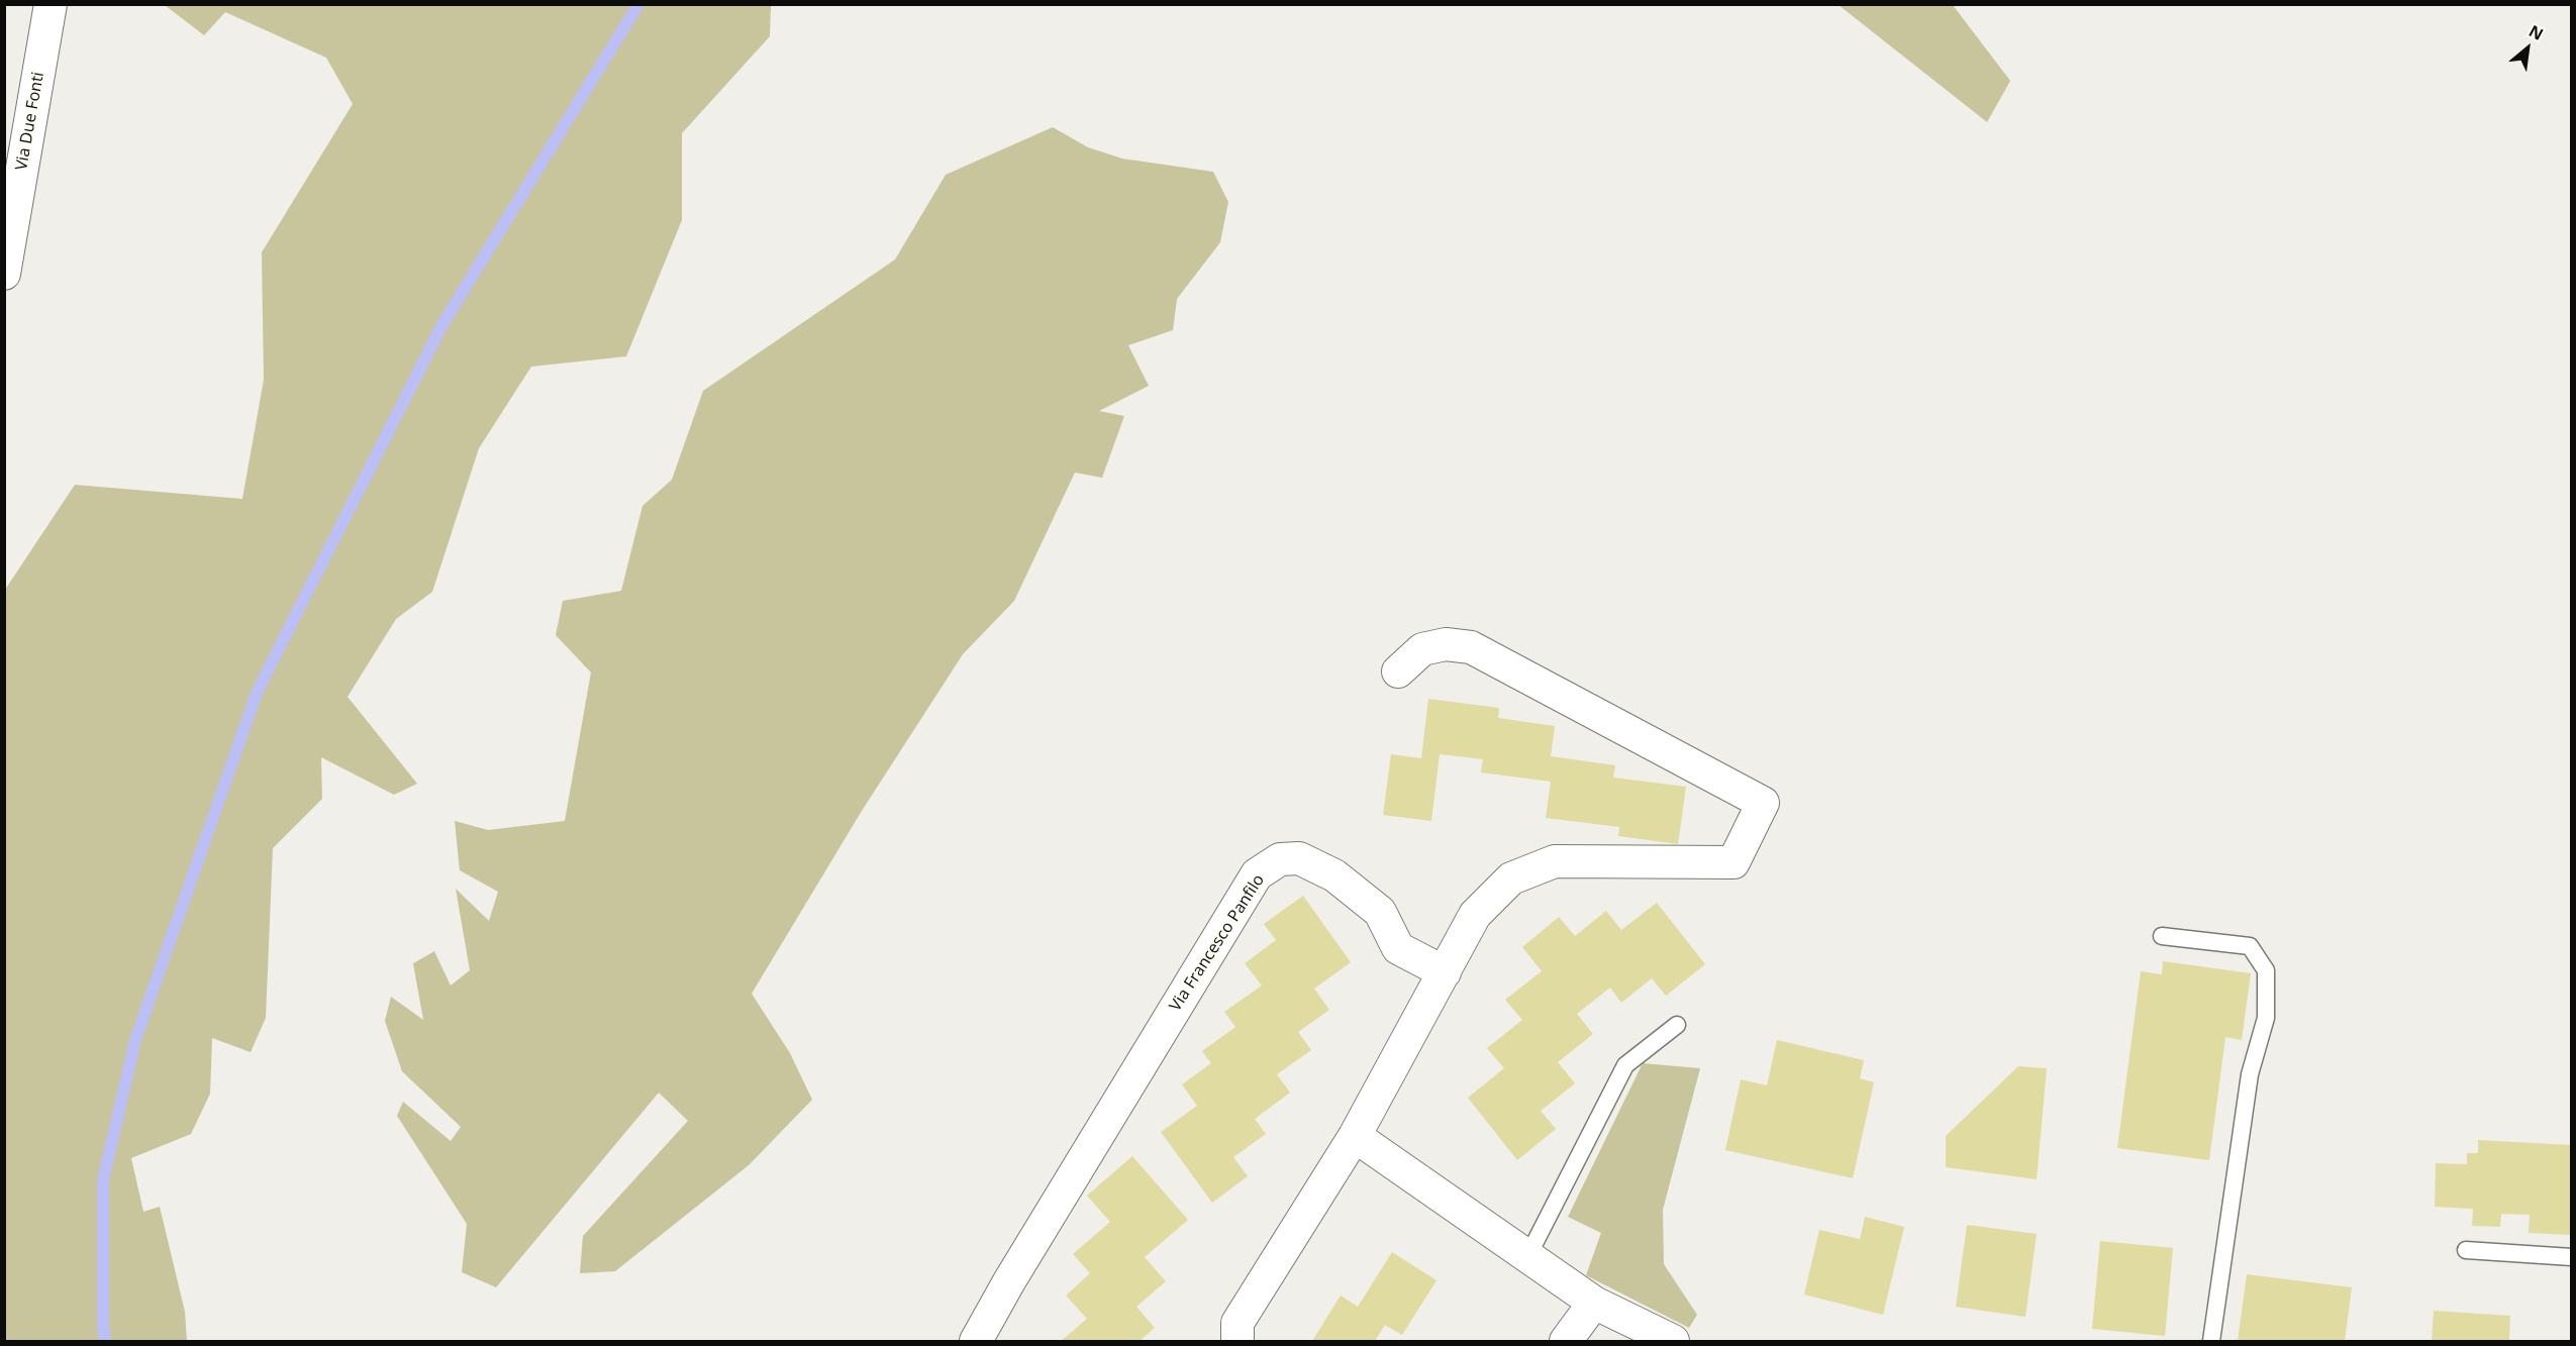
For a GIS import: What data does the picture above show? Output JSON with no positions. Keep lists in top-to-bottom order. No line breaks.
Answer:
{"streets":{"street":["Via Due Fonti","Via Francesco Panfilo"]},"north":"top right"}
